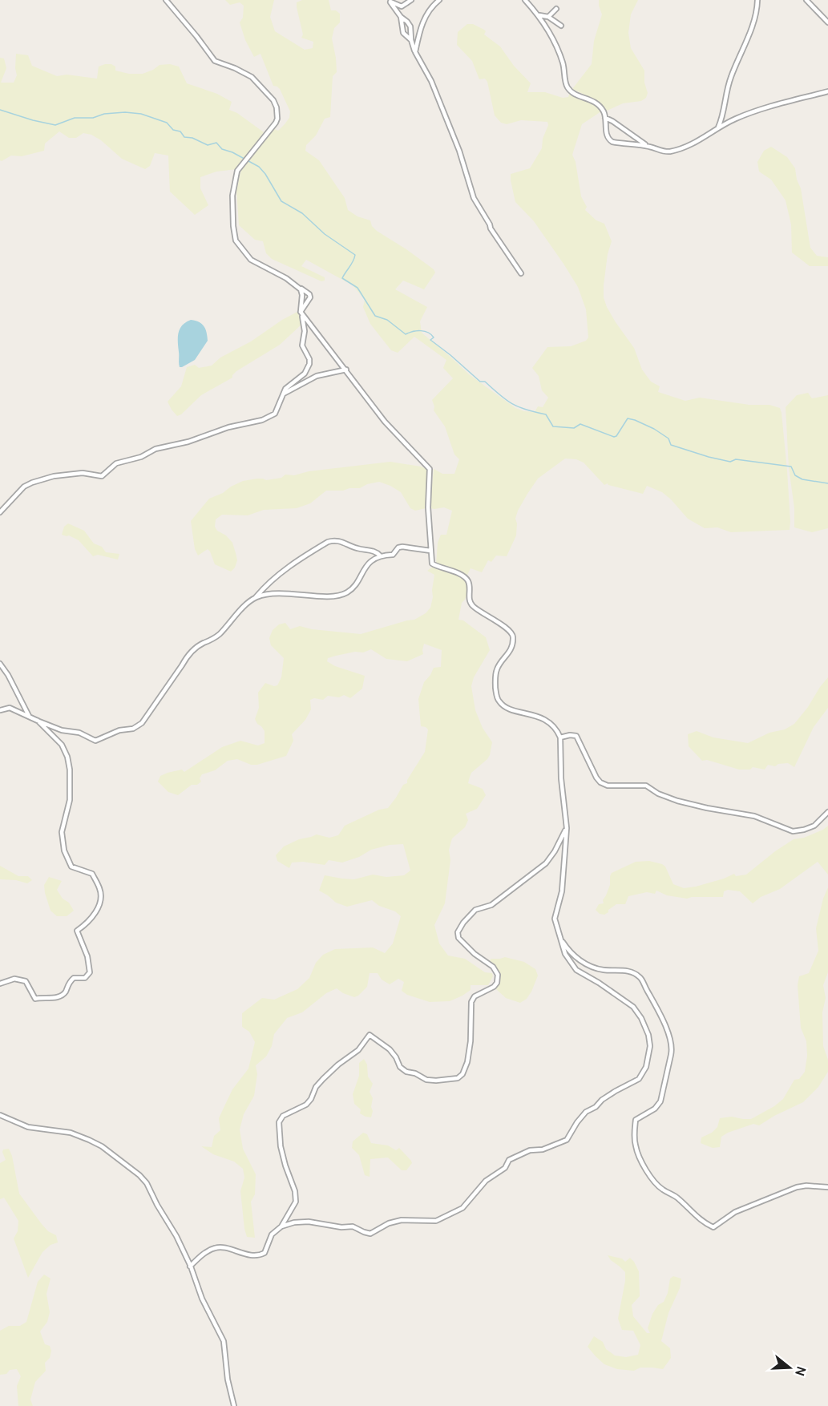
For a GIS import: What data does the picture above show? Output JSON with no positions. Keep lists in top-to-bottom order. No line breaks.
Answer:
{"north":"right"}
